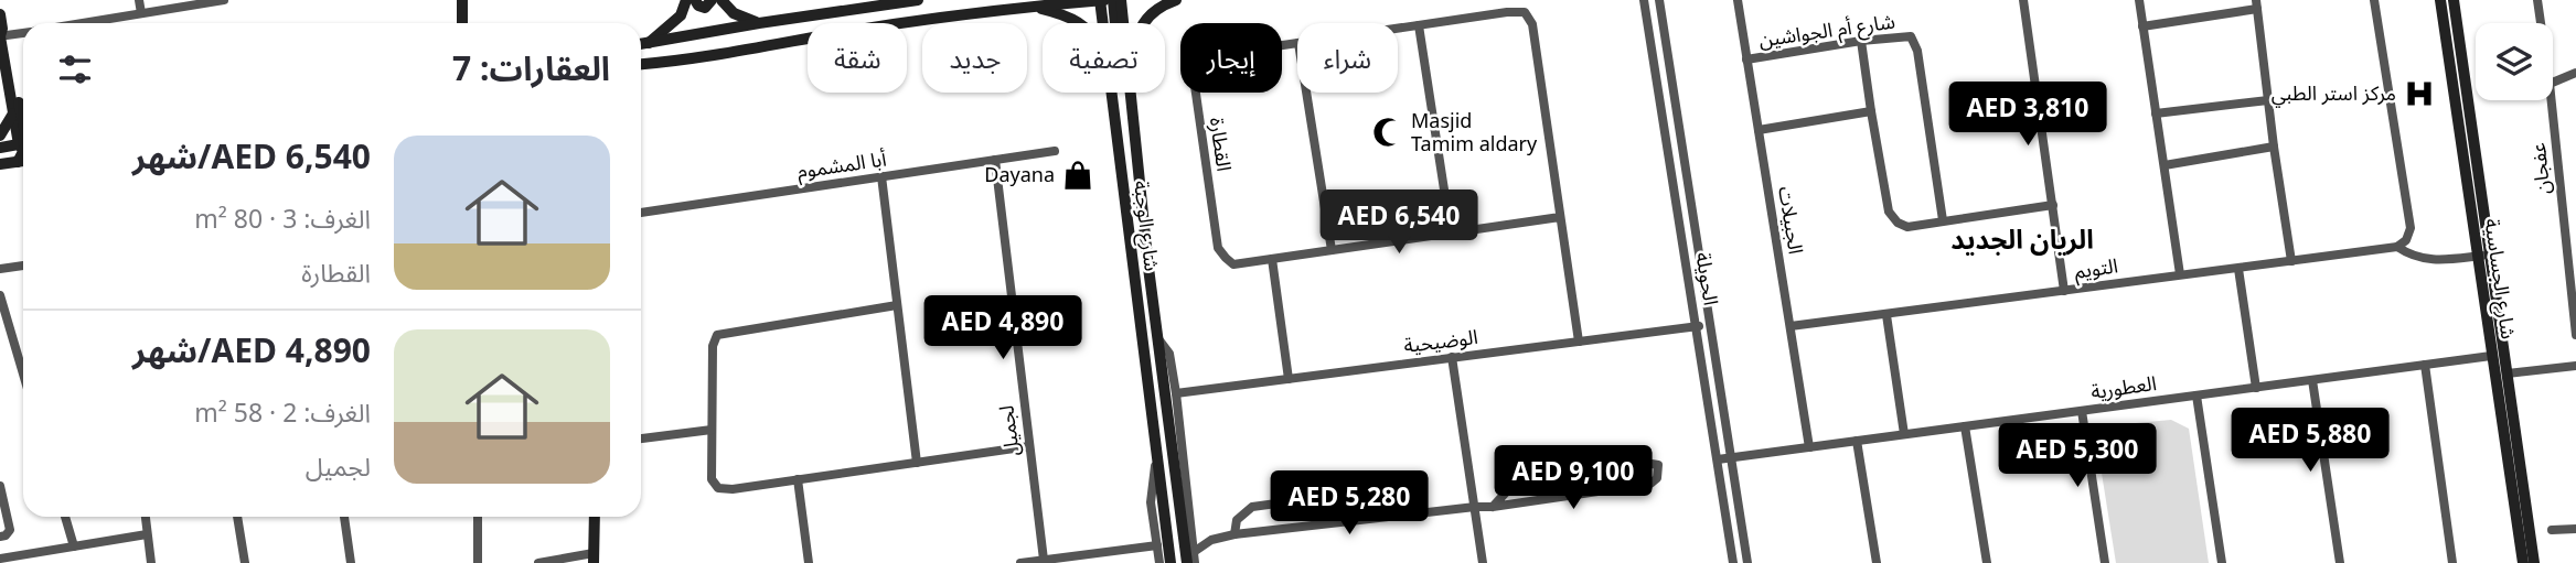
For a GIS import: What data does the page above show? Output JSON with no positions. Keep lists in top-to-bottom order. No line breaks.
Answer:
{"streets":{"street":["شارع أم الجواشين","القطارة","أبا المشموم","عفجان","الجبيلات","شارع الوجبة","التويم","الحويلة","شارع الجساسية","الوضيحية","العطورية","لجميل"]},"crossings":[["شارع أم الجواشين","الجبيلات"],["القطارة","الوضيحية"],["أبا المشموم","لجميل"],["الجبيلات","التويم"],["الجبيلات","العطورية"],["شارع الوجبة","الوضيحية"],["الحويلة","الوضيحية"],["الحويلة","العطورية"],["شارع الجساسية","العطورية"]],"districts":["الريان الجديد"],"places":{"hospital":["مركز استر الطبي"],"mosque":["Masjid Tamim aldary"],"shop":["Dayana"]},"page":{"chip":["شراء","إيجار","تصفية","جديد","شقة"],"heading":"العقارات: 7","price":["AED 3,810","AED 6,540","AED 4,890","AED 5,880","AED 5,300","AED 9,100","AED 5,280"],"list":[{"name":"AED 6,540/شهر","note":"الغرف: 3 · 80 m² · القطارة"},{"name":"AED 4,890/شهر","note":"الغرف: 2 · 58 m² · لجميل"}]}}
